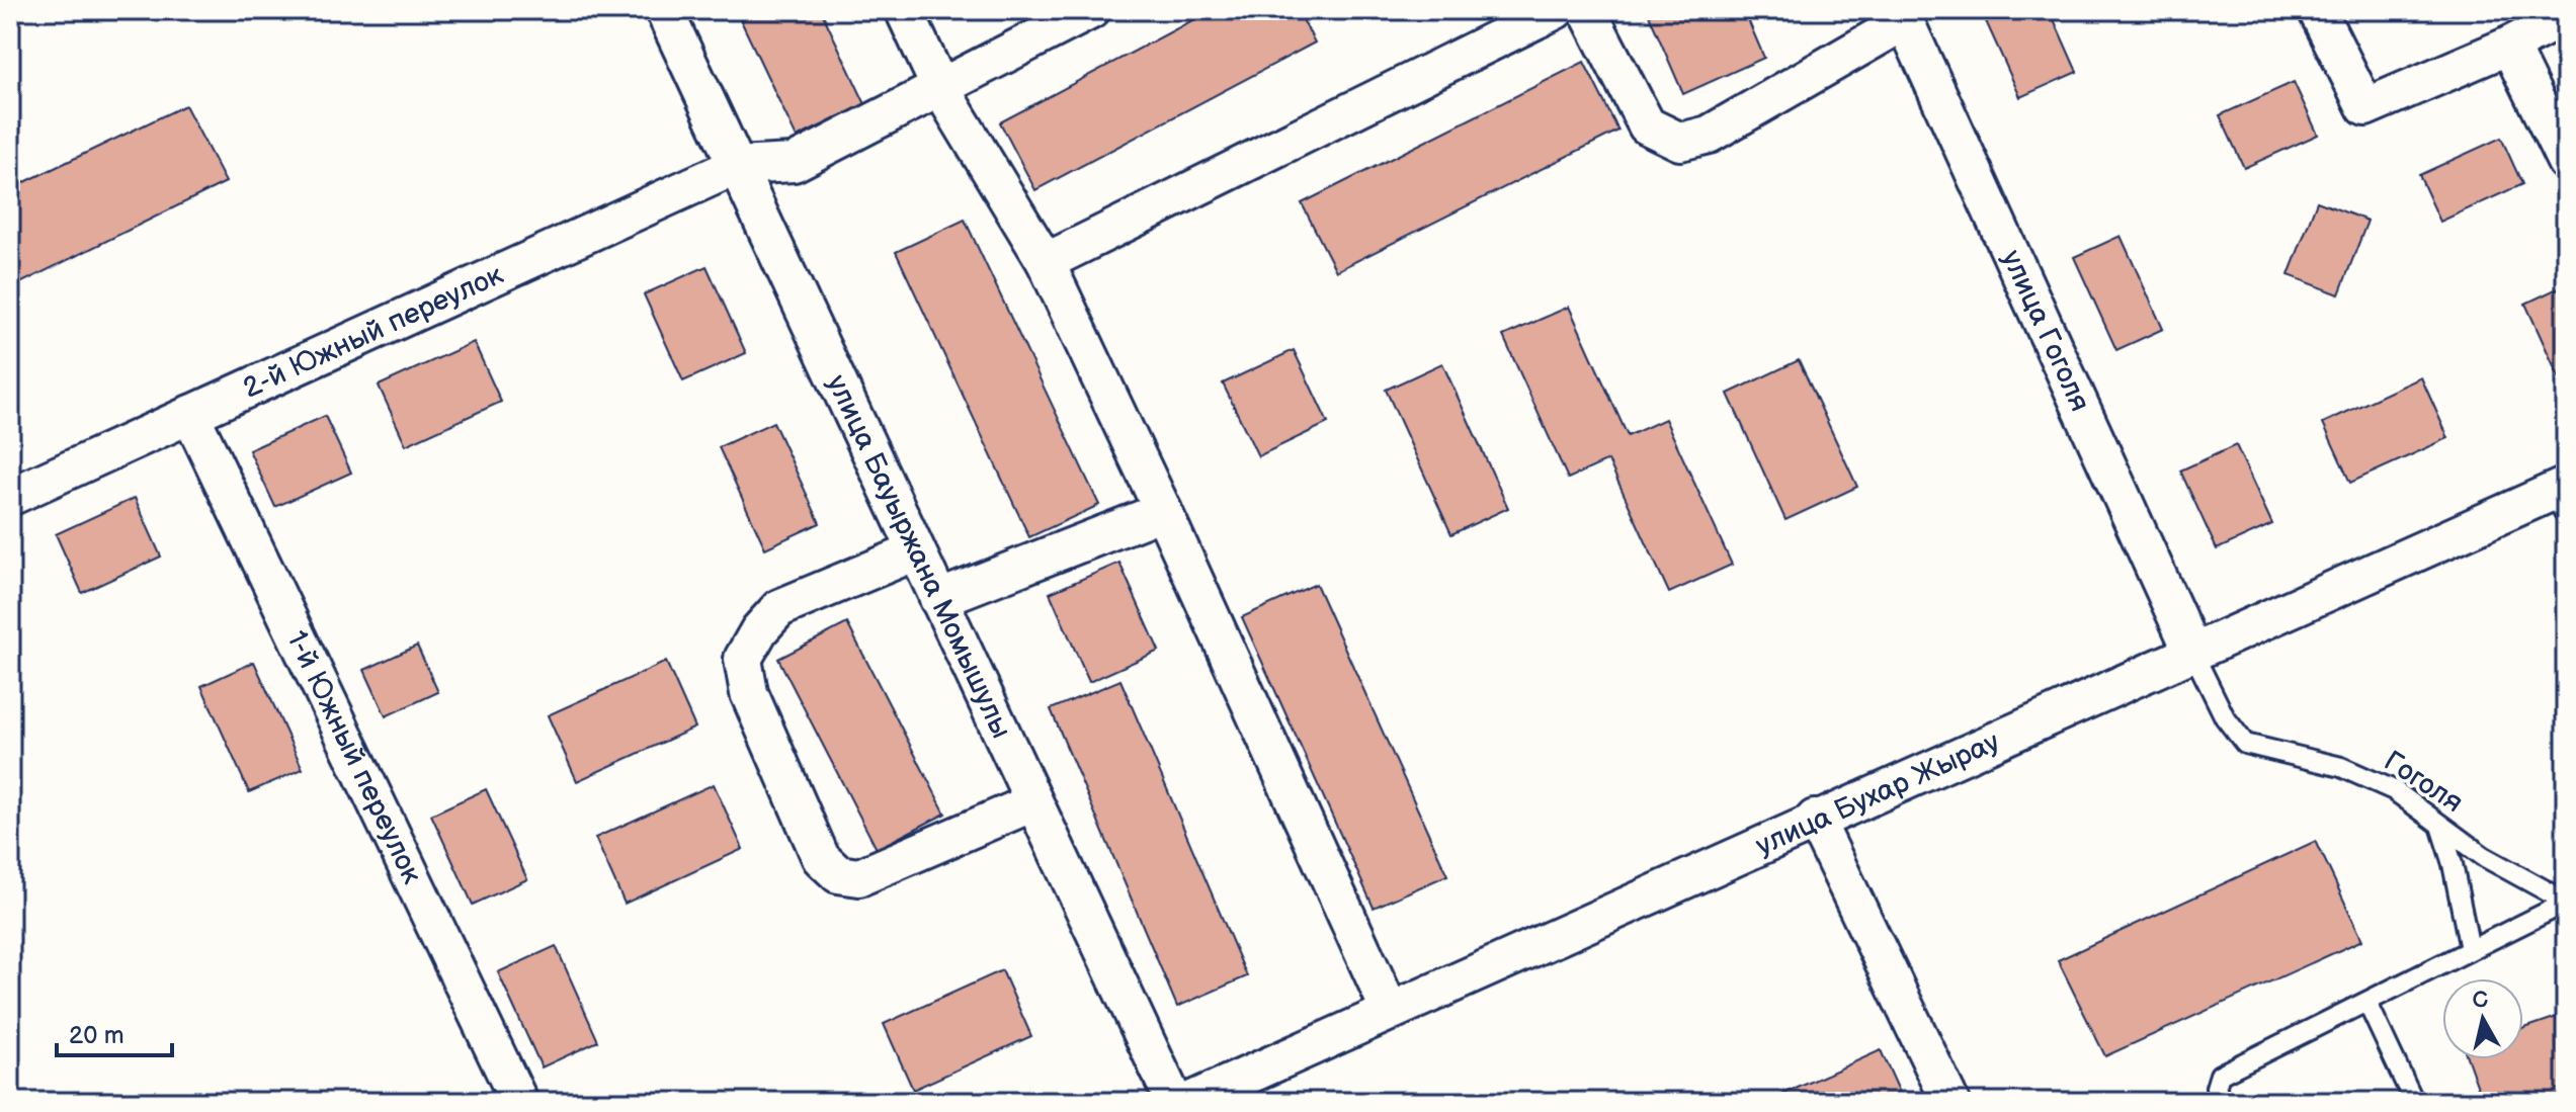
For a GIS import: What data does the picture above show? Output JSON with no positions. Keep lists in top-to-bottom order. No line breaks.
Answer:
{"streets":{"street":["2-й Южный переулок","улица Гоголя","улица Бауыржана Момышулы","1-й Южный переулок","улица Бухар Жырау"],"lane":["Гоголя"]},"crossings":[["2-й Южный переулок","улица Бауыржана Момышулы"],["2-й Южный переулок","1-й Южный переулок"],["улица Гоголя","Гоголя"],["улица Гоголя","улица Бухар Жырау"],["Гоголя","улица Бухар Жырау"]],"scale_bar":"20 m","north":"top"}
